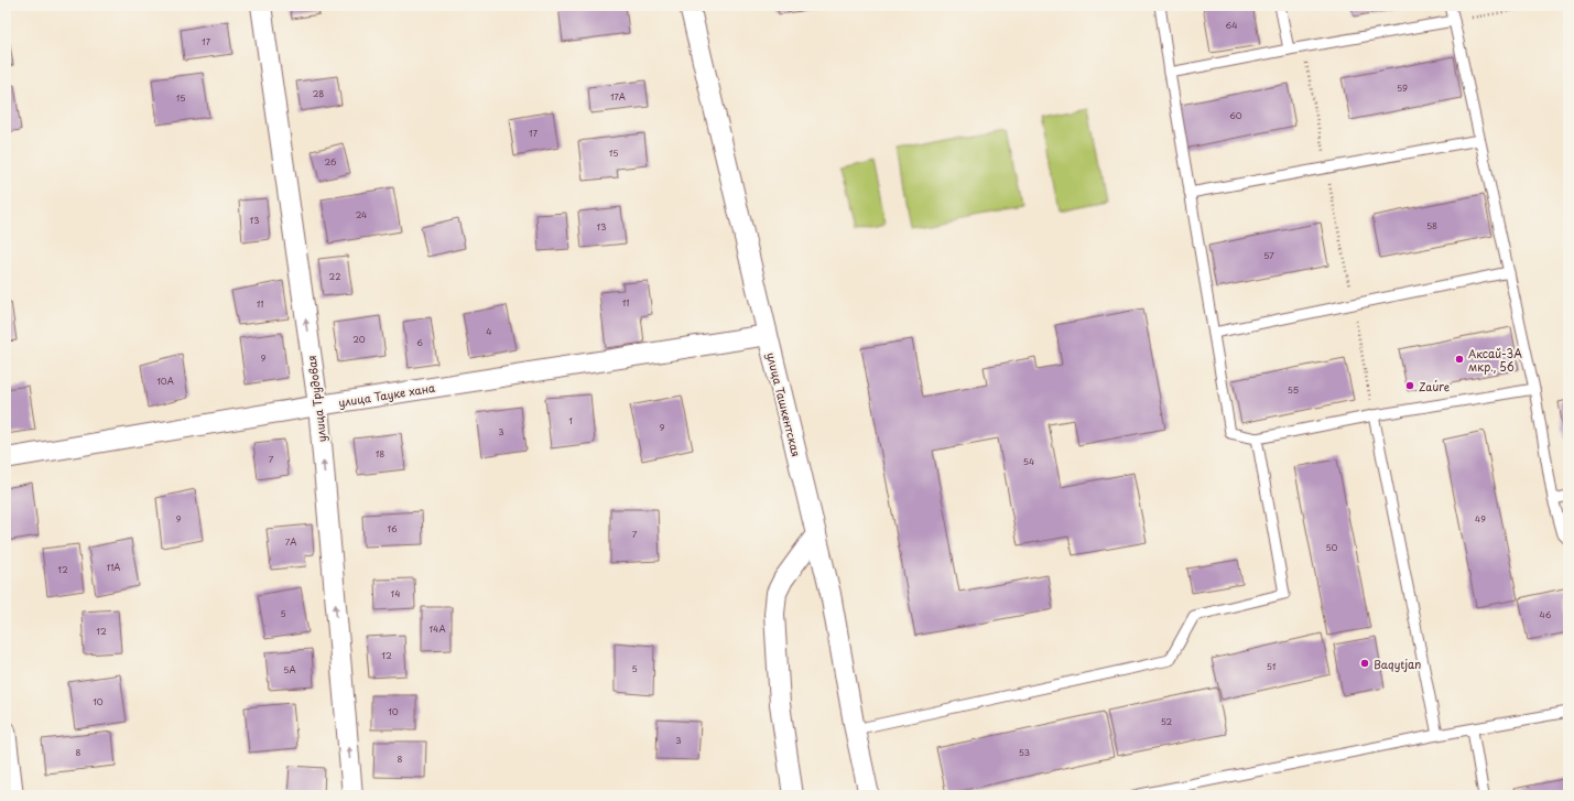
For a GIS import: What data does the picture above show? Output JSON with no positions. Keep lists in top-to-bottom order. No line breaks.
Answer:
{"streets":{"street":["улица Тауке хана","улица Трудовая","улица Ташкентская"]},"crossings":[["улица Тауке хана","улица Трудовая"],["улица Тауке хана","улица Ташкентская"]],"one_way":["улица Трудовая"],"places":["Аксай-3А мкр., 56","Zaúre","Baqytjan"],"house_numbers":["64","17","59","28","17А","15","60","17","15","26","24","13","58","13","57","22","11","11","4","20","6","9","10А","55","1","9","3","18","7","54","9","49","16","7","7А","50","11А","12","14","5","46","14А","12","12","51","5","5А","10","10","52","3","8","53","8"]}
